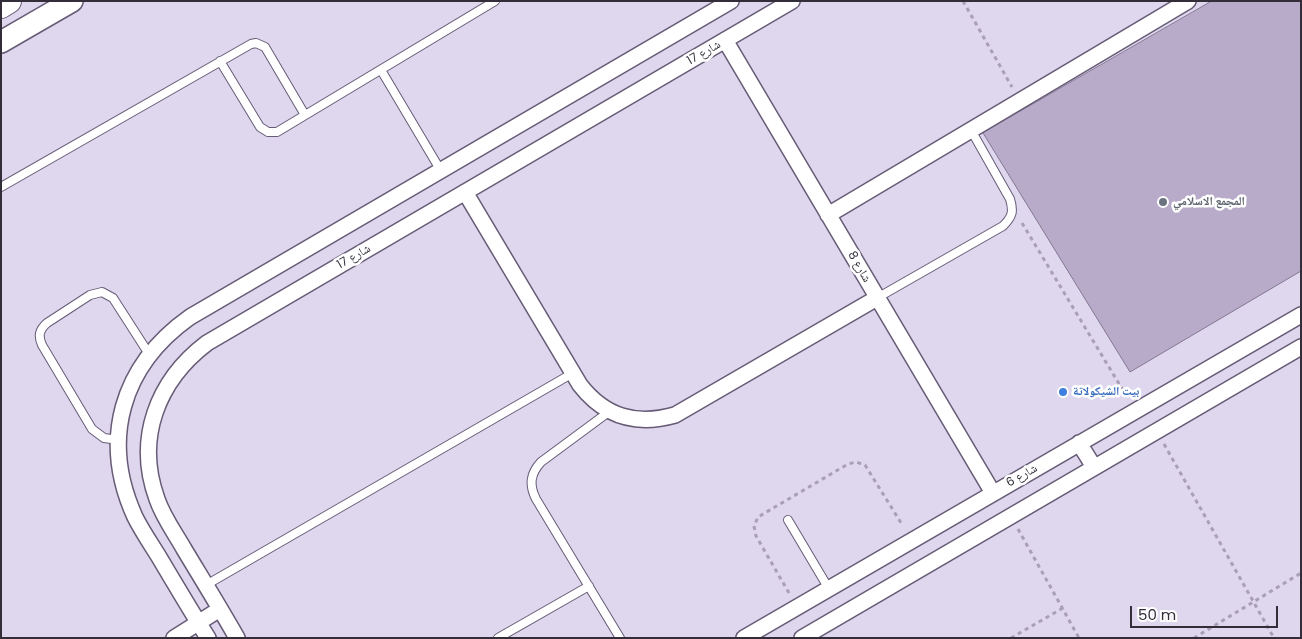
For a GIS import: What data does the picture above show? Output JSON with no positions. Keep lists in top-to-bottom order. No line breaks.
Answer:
{"streets":{"street":["شارع 17","شارع 8","شارع 6"]},"crossings":[["شارع 17","شارع 8"],["شارع 8","شارع 6"]],"places":["المجمع الاسلامي","بيت الشيكولاتة"],"scale_bar":"50 m"}
